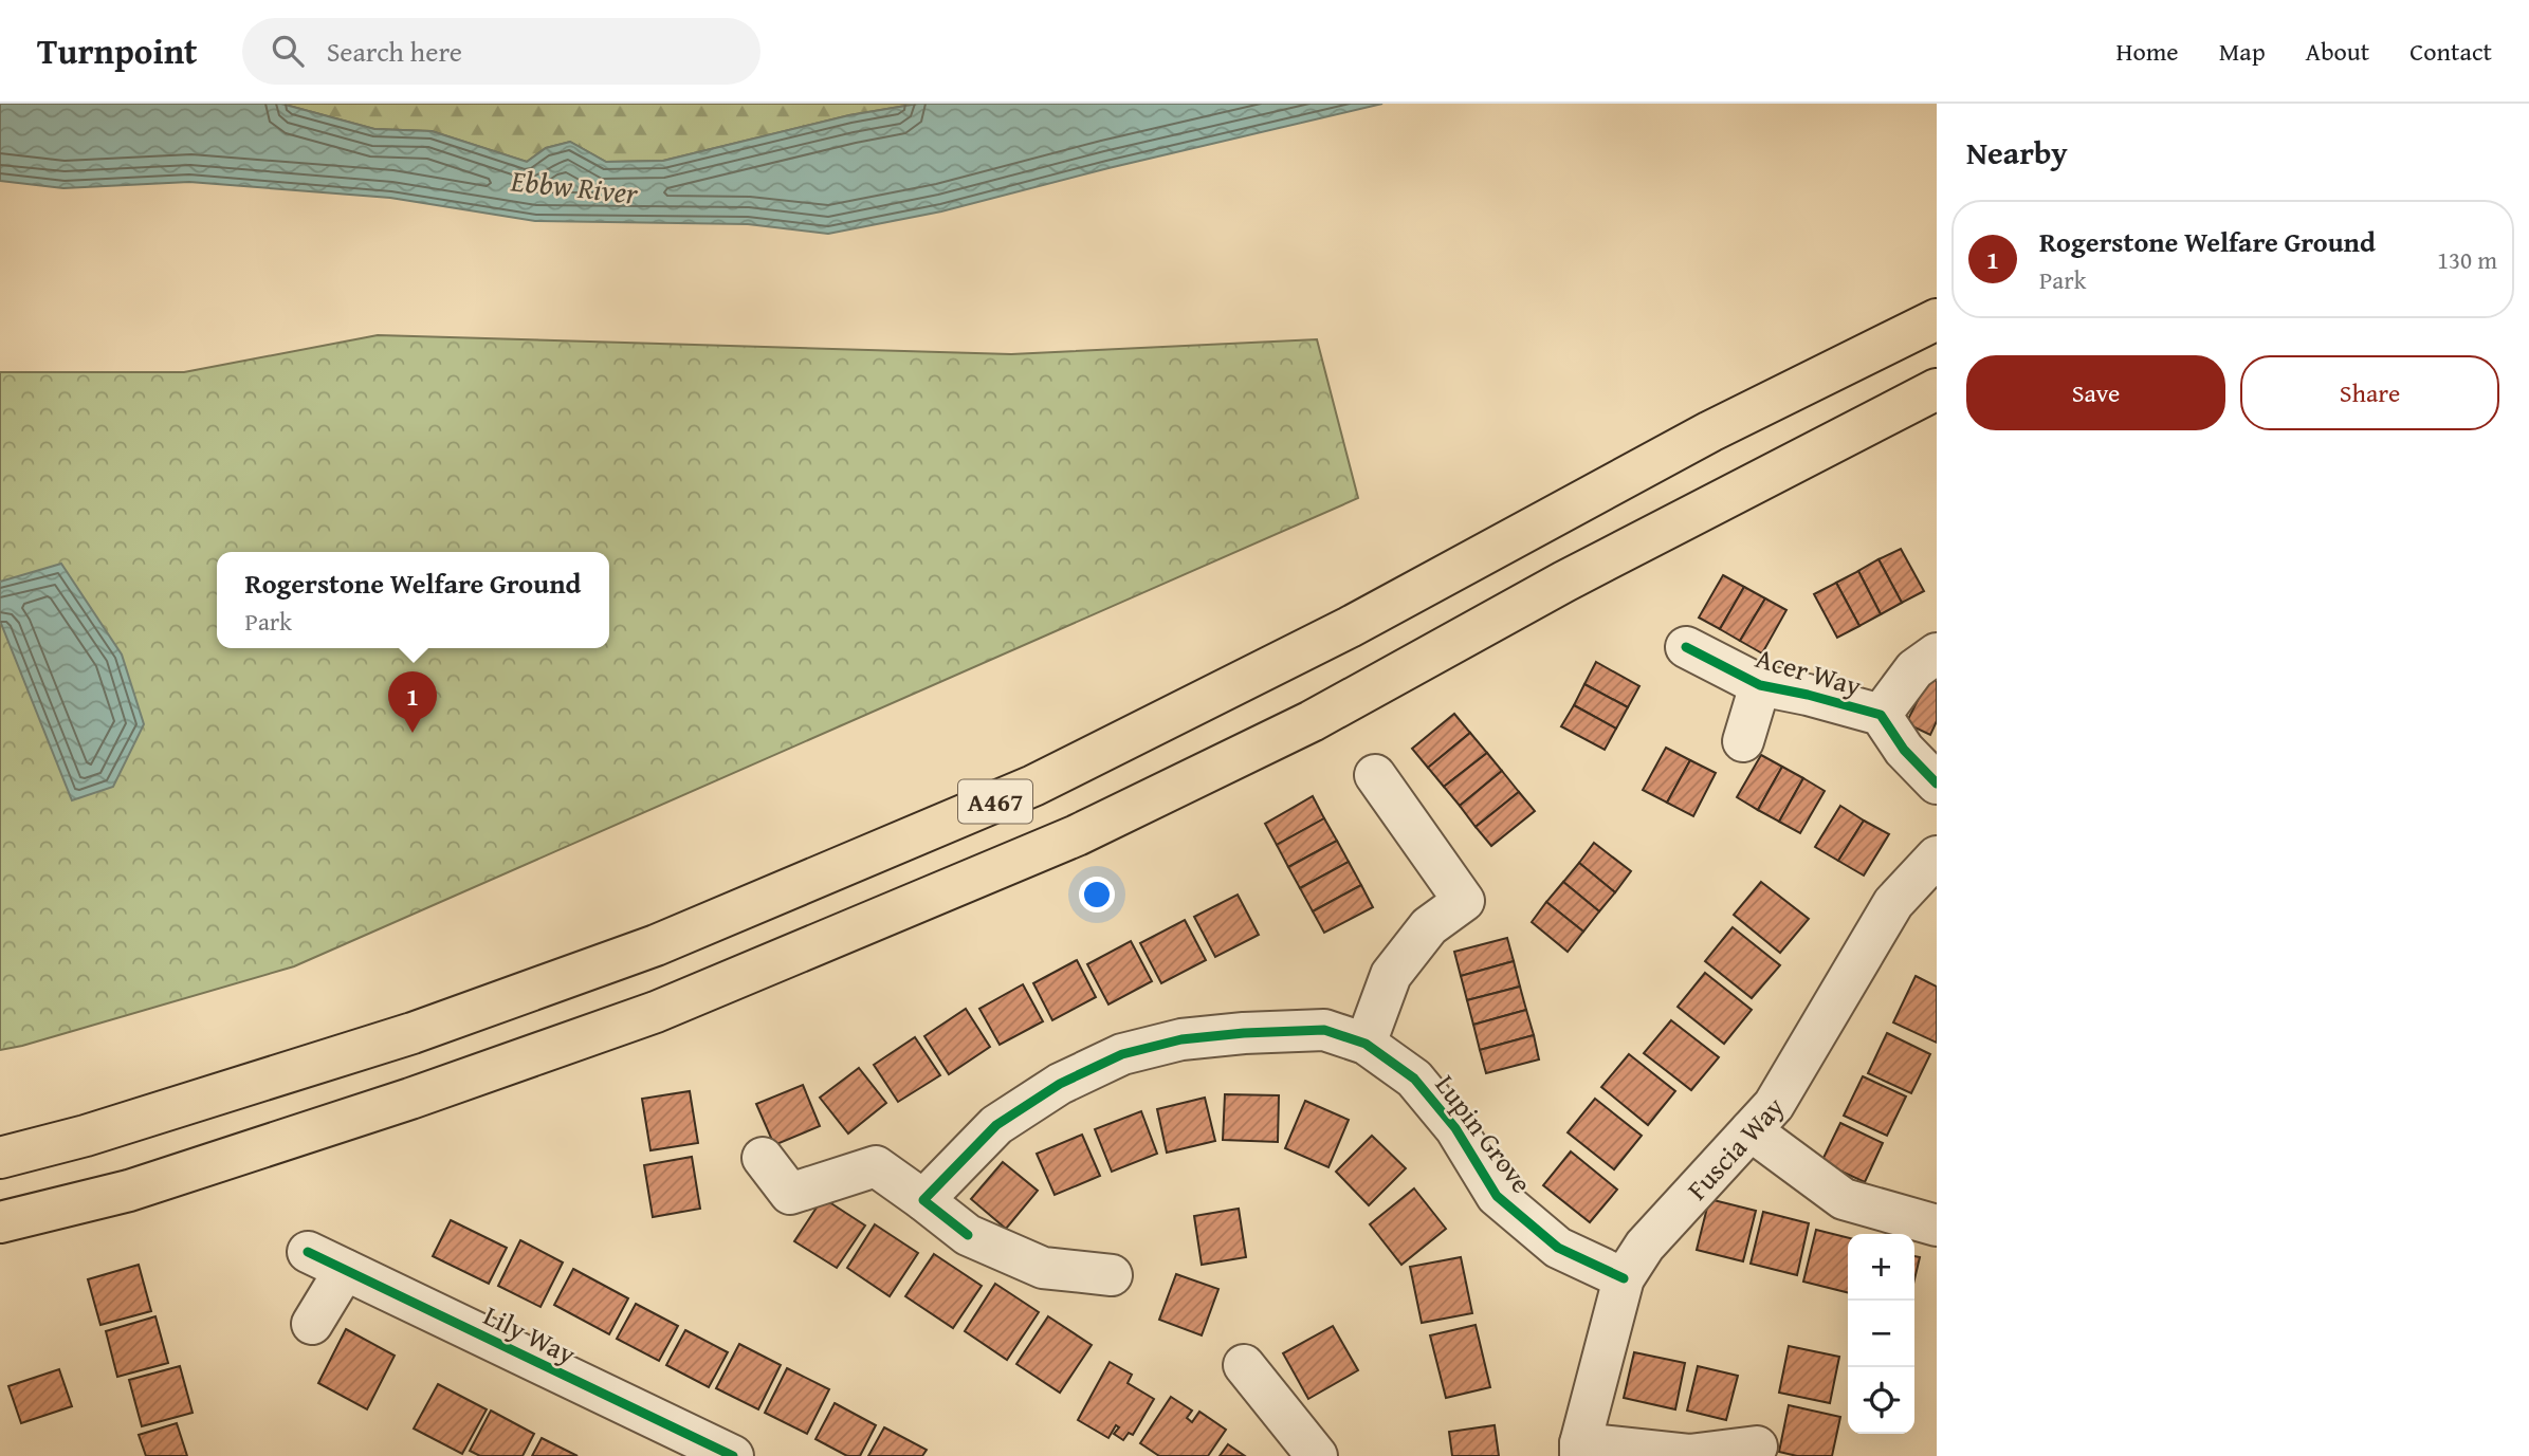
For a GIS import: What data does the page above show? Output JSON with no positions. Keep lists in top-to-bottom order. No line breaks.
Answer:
{"streets":{"main road":["A467"],"street":["Acer Way","Lupin Grove","Fuscia Way","Lily Way"]},"crossings":[["Lupin Grove","Fuscia Way"]],"water":["Ebbw River"],"page":{"header":"Turnpoint","search":"Search here","nav":["Home","Map","About","Contact"],"heading":"Nearby","list":[{"mark":"1","name":"Rogerstone Welfare Ground","note":"Park","value":"130 m"}],"buttons":["Save","Share"],"popup":["Rogerstone Welfare Ground","Park"],"pins":"1","map_buttons":["+","−"]}}
